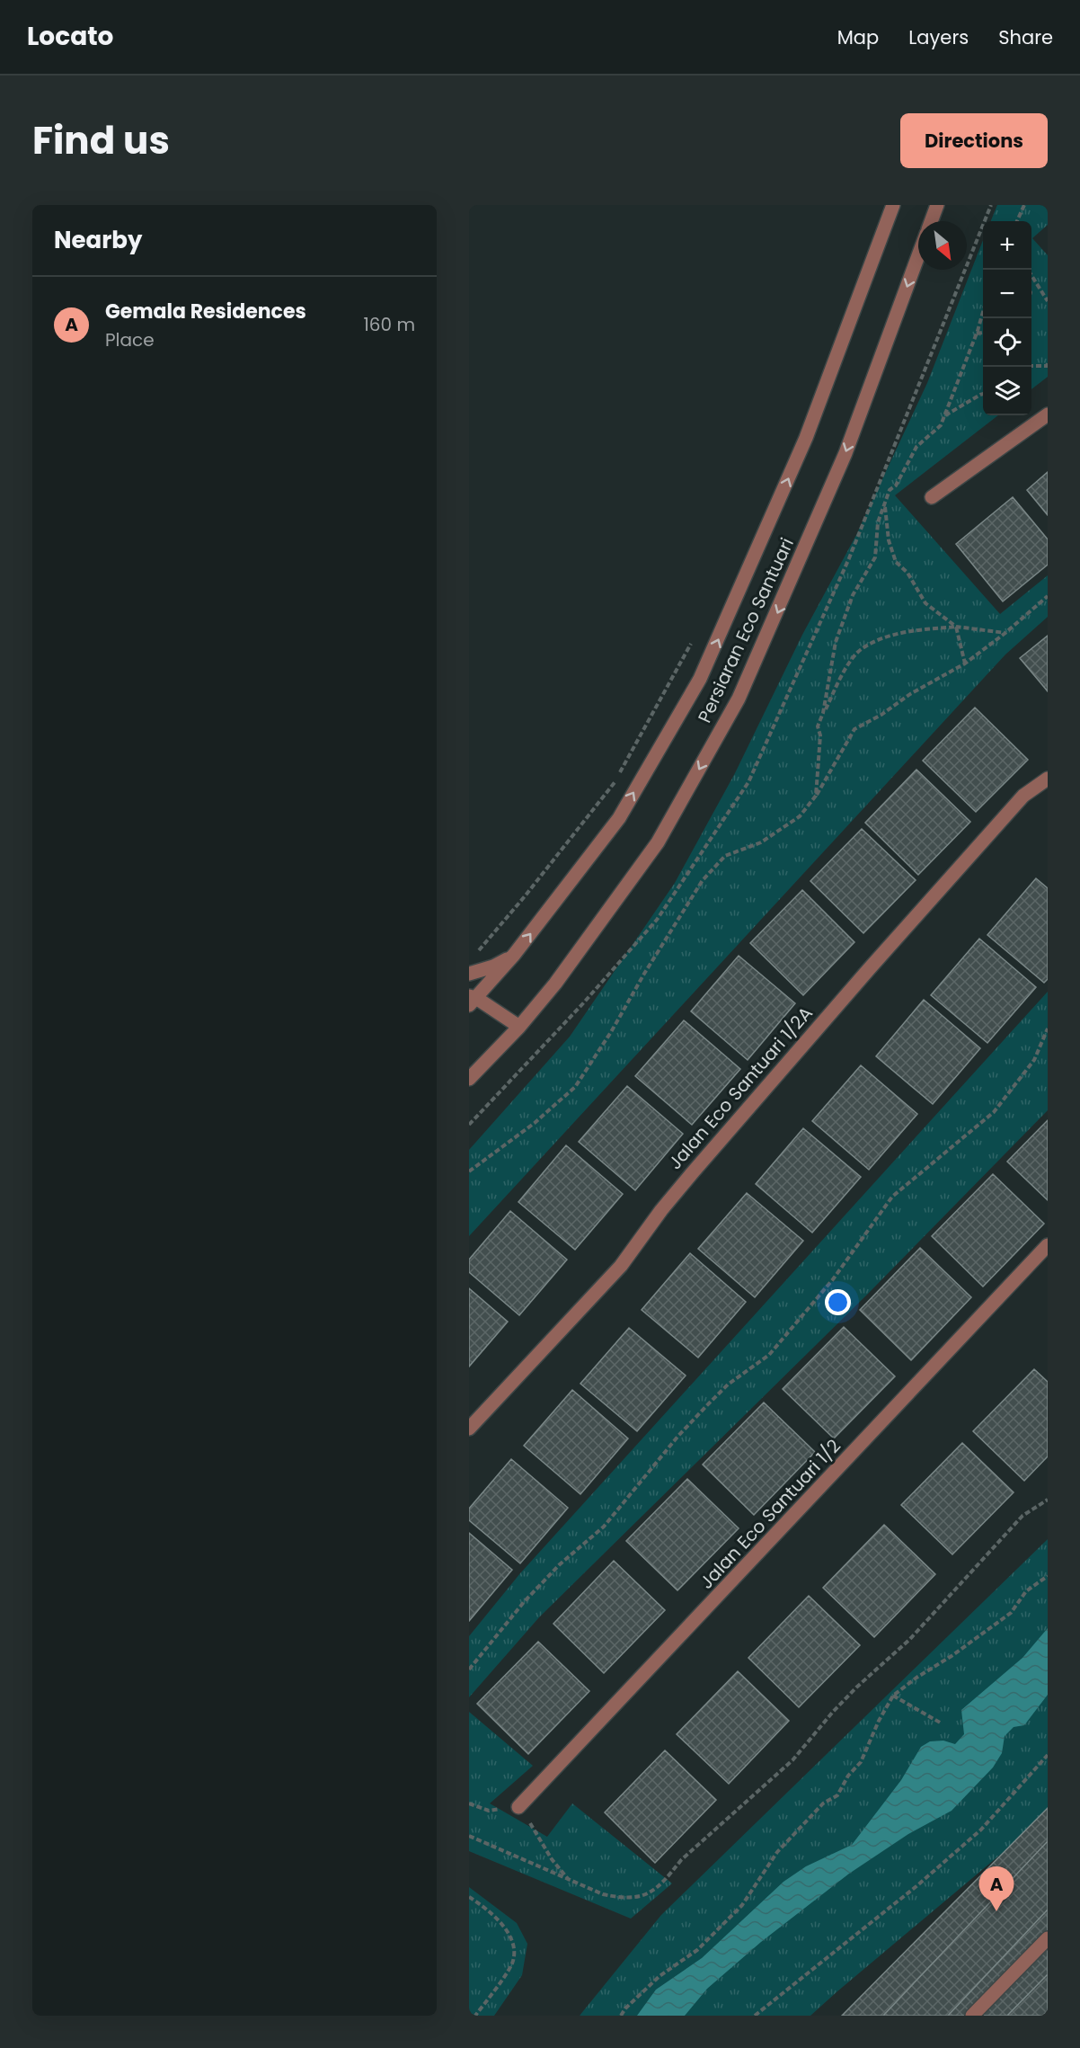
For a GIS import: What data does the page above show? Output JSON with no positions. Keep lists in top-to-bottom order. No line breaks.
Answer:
{"streets":{"street":["Persiaran Eco Santuari","Jalan Eco Santuari 1/2A","Jalan Eco Santuari 1/2"]},"north":"bottom right","page":{"header":"Locato","nav":["Map","Layers","Share"],"title":"Find us","buttons":"Directions","heading":"Nearby","map_buttons":["+","−"],"list":[{"mark":"A","name":"Gemala Residences","note":"Place","value":"160 m"}],"pins":"A"}}
